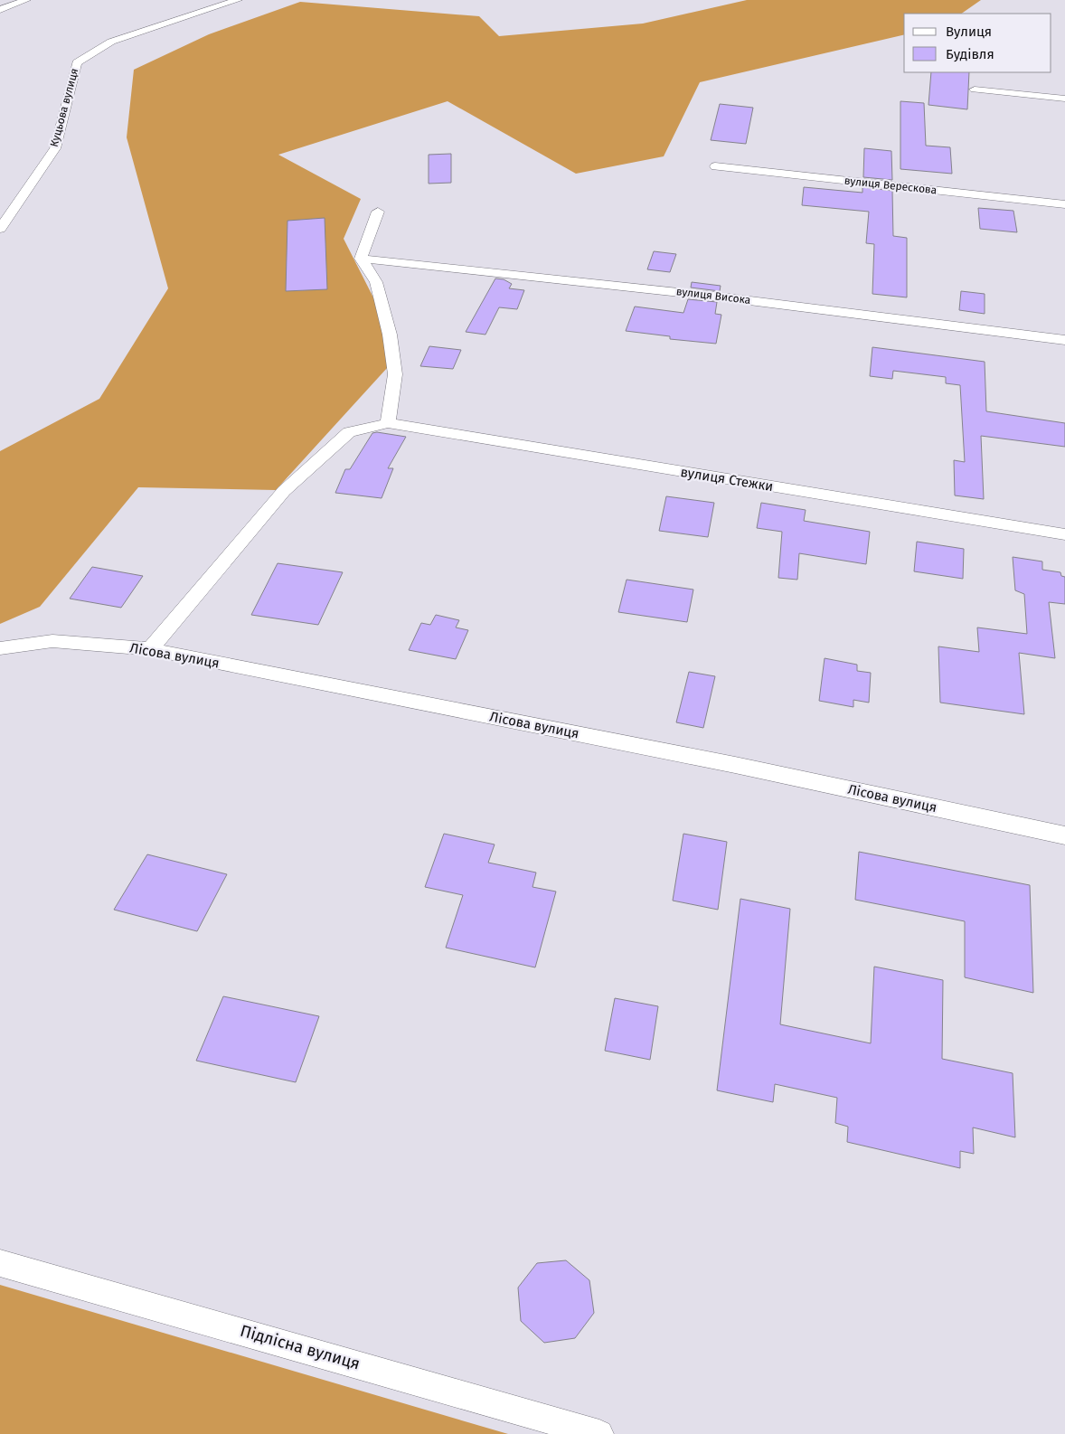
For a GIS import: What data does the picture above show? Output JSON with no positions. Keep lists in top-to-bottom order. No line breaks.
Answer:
{"streets":{"street":["Куцьова вулиця","вулиця Верескова","вулиця Висока","вулиця Стежки","Лісова вулиця","Підлісна вулиця"]},"legend":["Вулиця","Будівля"]}
